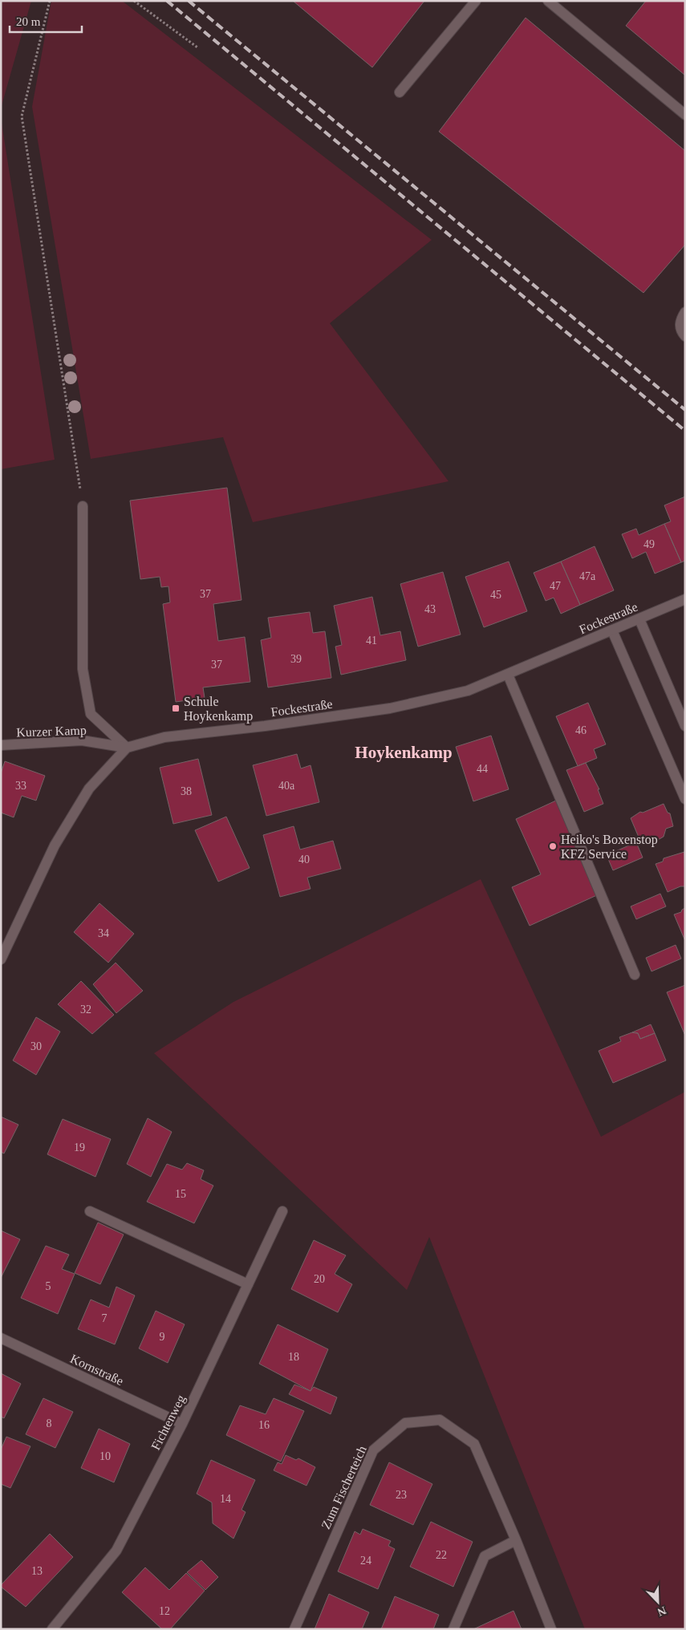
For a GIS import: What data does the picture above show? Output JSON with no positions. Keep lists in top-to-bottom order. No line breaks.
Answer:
{"streets":{"street":["Fockestraße","Kurzer Kamp","Kornstraße","Fichtenweg","Zum Fischerteich"]},"crossings":[["Fockestraße","Kurzer Kamp"],["Kornstraße","Fichtenweg"]],"districts":["Hoykenkamp"],"places":{"transit":["Schule Hoykenkamp"],"other":["Heiko's Boxenstop KFZ Service"]},"house_numbers":["49","47a","47","37","45","43","41","39","37","46","44","33","40a","38","40","34","32","30","19","15","20","5","7","9","18","8","16","10","23","14","22","24","13","12"],"scale_bar":"20 m","north":"bottom right"}
